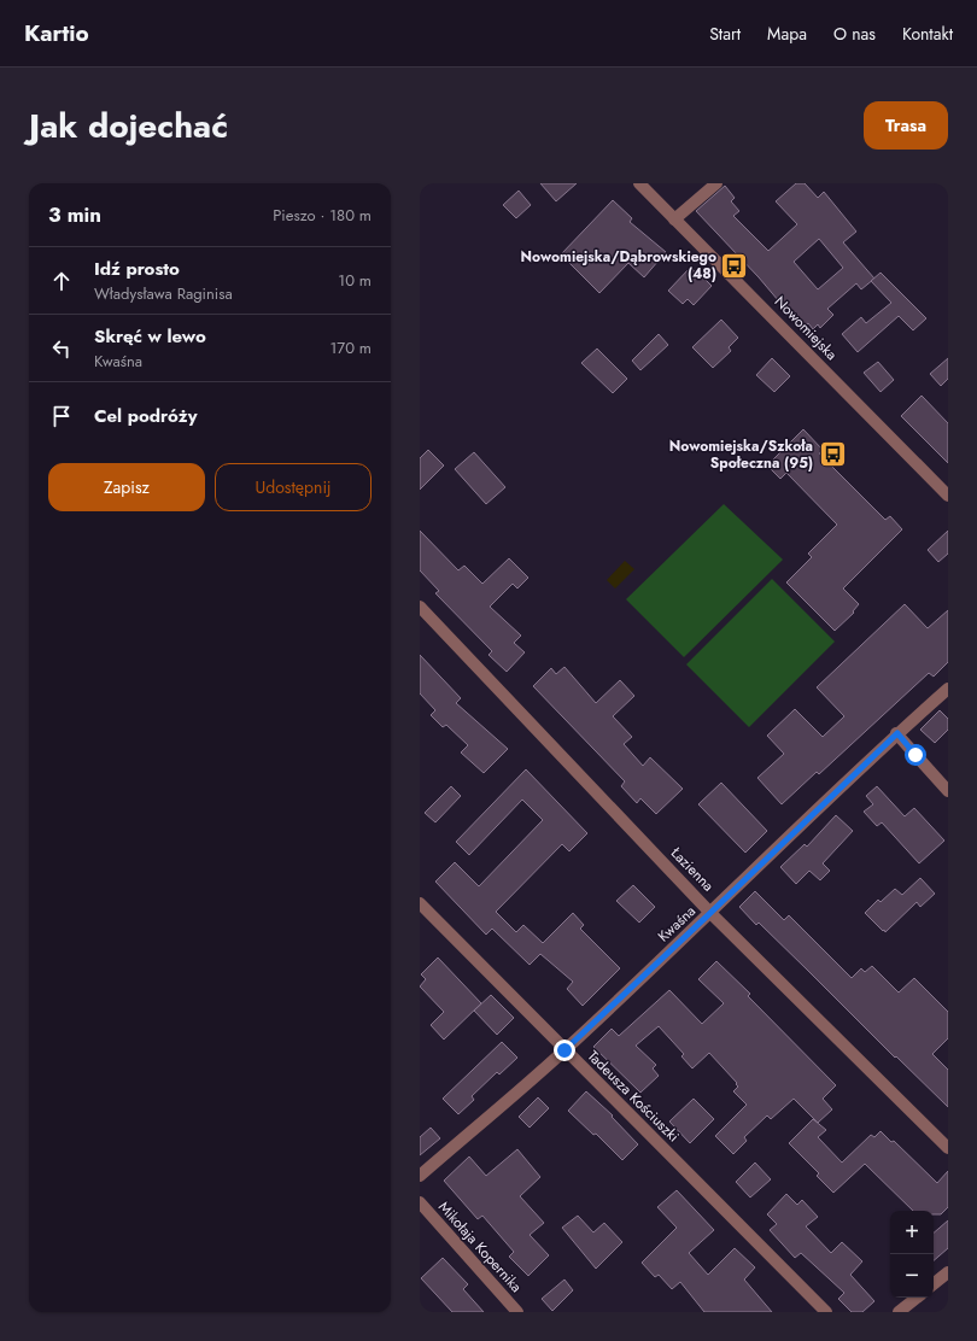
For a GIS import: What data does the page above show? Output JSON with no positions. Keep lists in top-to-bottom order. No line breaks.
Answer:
{"streets":{"street":["Nowomiejska","Łazienna","Kwaśna","Tadeusza Kościuszki","Mikołaja Kopernika"]},"crossings":[["Łazienna","Kwaśna"],["Kwaśna","Tadeusza Kościuszki"]],"places":{"bus stop":["Nowomiejska/Dąbrowskiego (48)","Nowomiejska/Szkoła Społeczna (95)"]},"page":{"header":"Kartio","nav":["Start","Mapa","O nas","Kontakt"],"title":"Jak dojechać","buttons":["Trasa",["Zapisz","Udostępnij"]],"heading":["3 min","Pieszo · 180 m"],"list":[["Idź prosto","Władysława Raginisa","10 m"],["Skręć w lewo","Kwaśna","170 m"],"Cel podróży"],"map_buttons":["+","−"]}}
